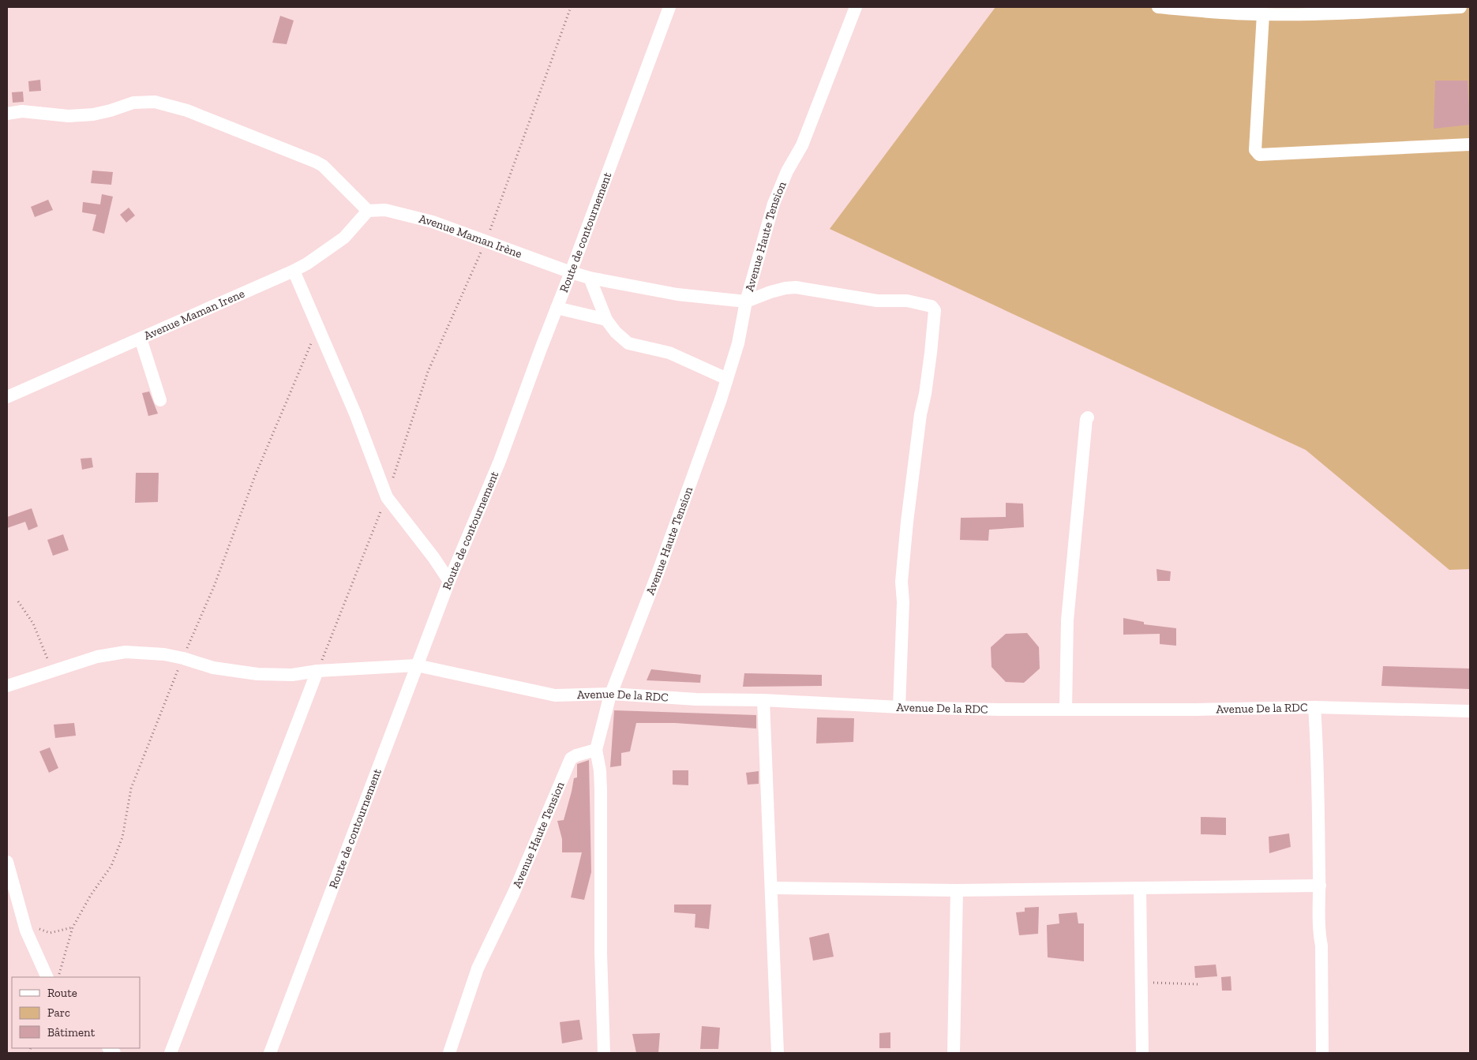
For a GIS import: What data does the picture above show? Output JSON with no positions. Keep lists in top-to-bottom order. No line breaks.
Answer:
{"streets":{"street":["Route de contournement","Avenue Maman Irène","Avenue Haute Tension","Avenue Maman Irene","Avenue De la RDC"]},"crossings":[["Route de contournement","Avenue Maman Irène"],["Route de contournement","Avenue De la RDC"],["Avenue Maman Irène","Avenue Haute Tension"],["Avenue Maman Irène","Avenue Maman Irene"],["Avenue Haute Tension","Avenue De la RDC"]],"legend":["Route","Parc","Bâtiment"]}
